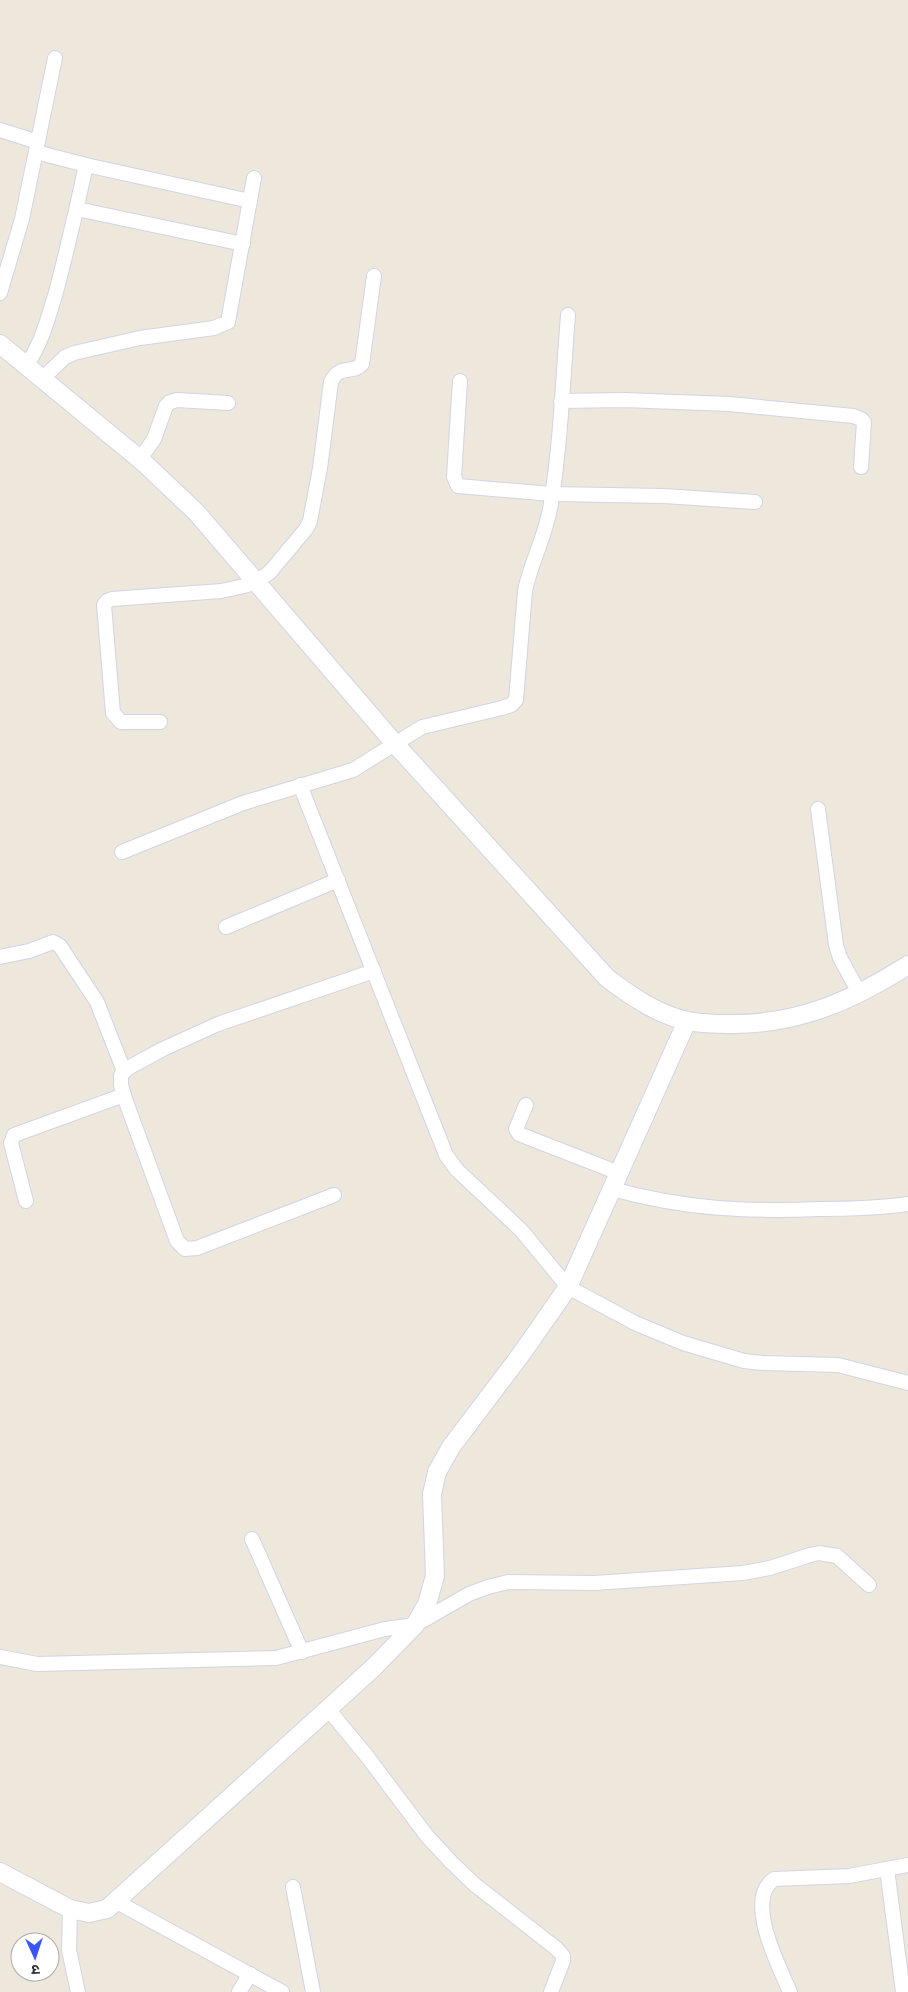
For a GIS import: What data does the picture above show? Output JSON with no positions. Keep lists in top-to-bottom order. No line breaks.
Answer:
{"north":"bottom"}
